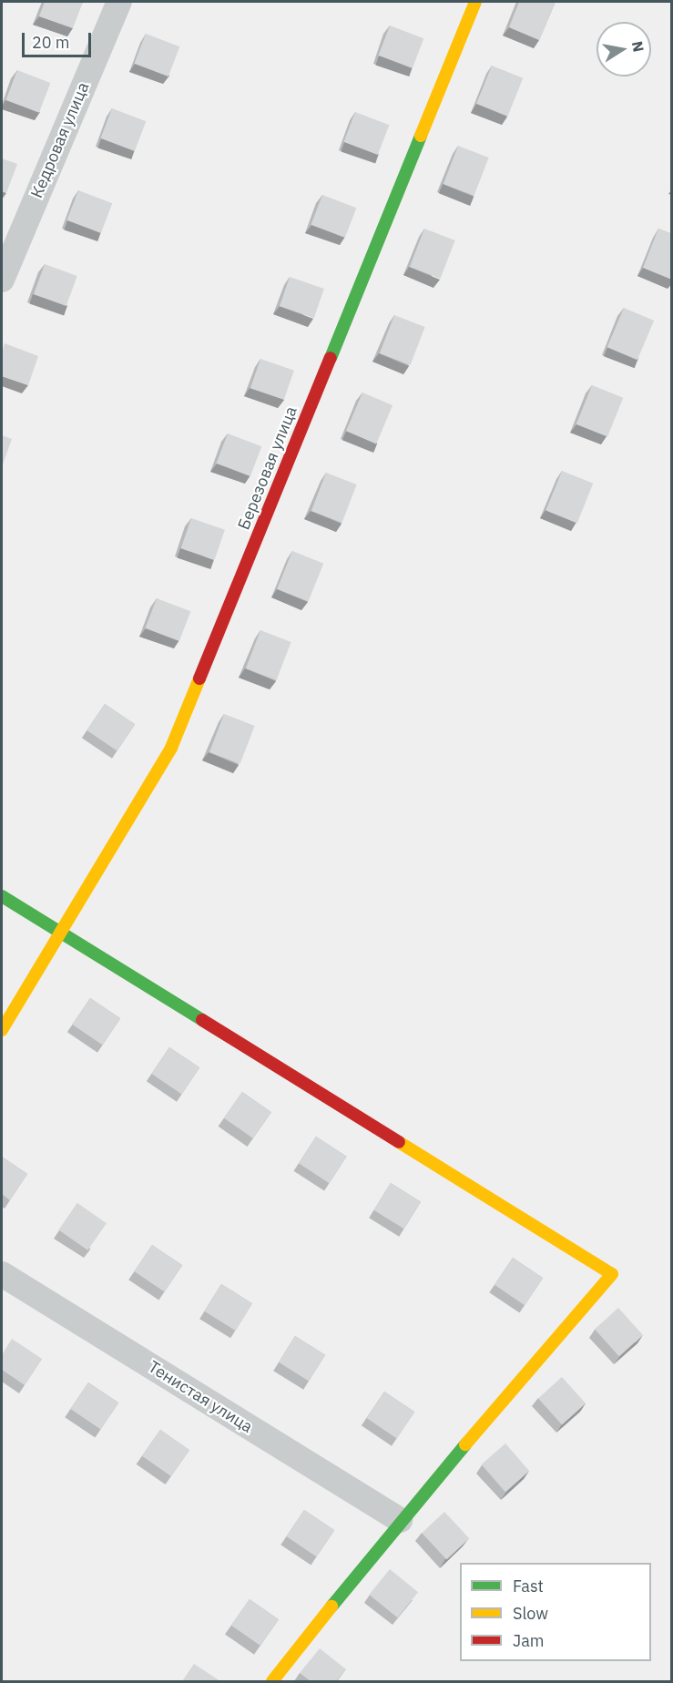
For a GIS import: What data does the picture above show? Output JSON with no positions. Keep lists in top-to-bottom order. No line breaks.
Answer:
{"streets":{"street":["Кедровая улица","Березовая улица","Тенистая улица"]},"legend":["Fast","Slow","Jam"],"scale_bar":"20 m","north":"right"}
